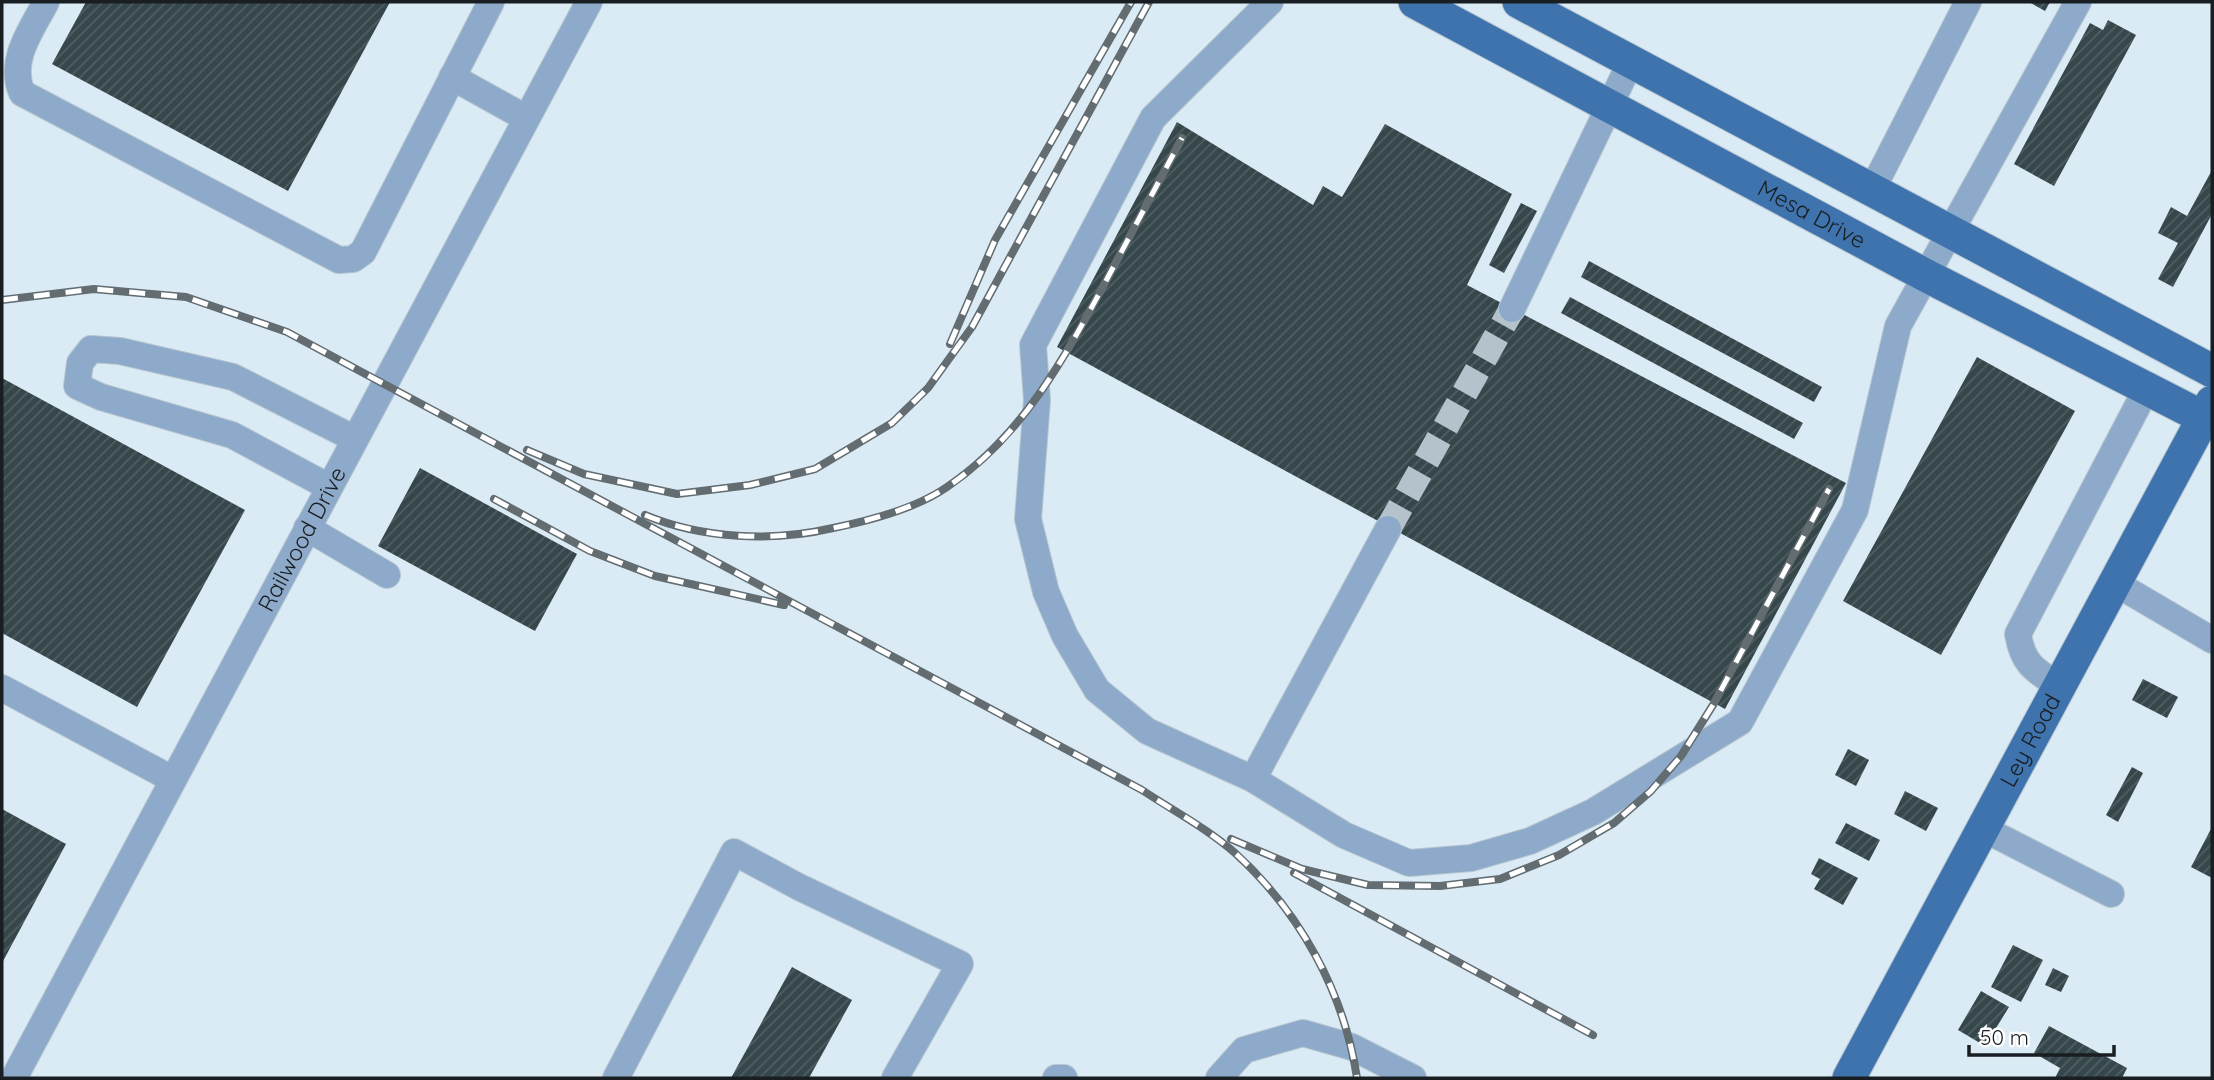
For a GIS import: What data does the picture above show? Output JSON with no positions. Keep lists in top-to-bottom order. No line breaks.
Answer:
{"streets":{"main road":["Mesa Drive","Ley Road"],"street":["Railwood Drive"]},"crossings":[["Mesa Drive","Ley Road"]],"scale_bar":"50 m"}
